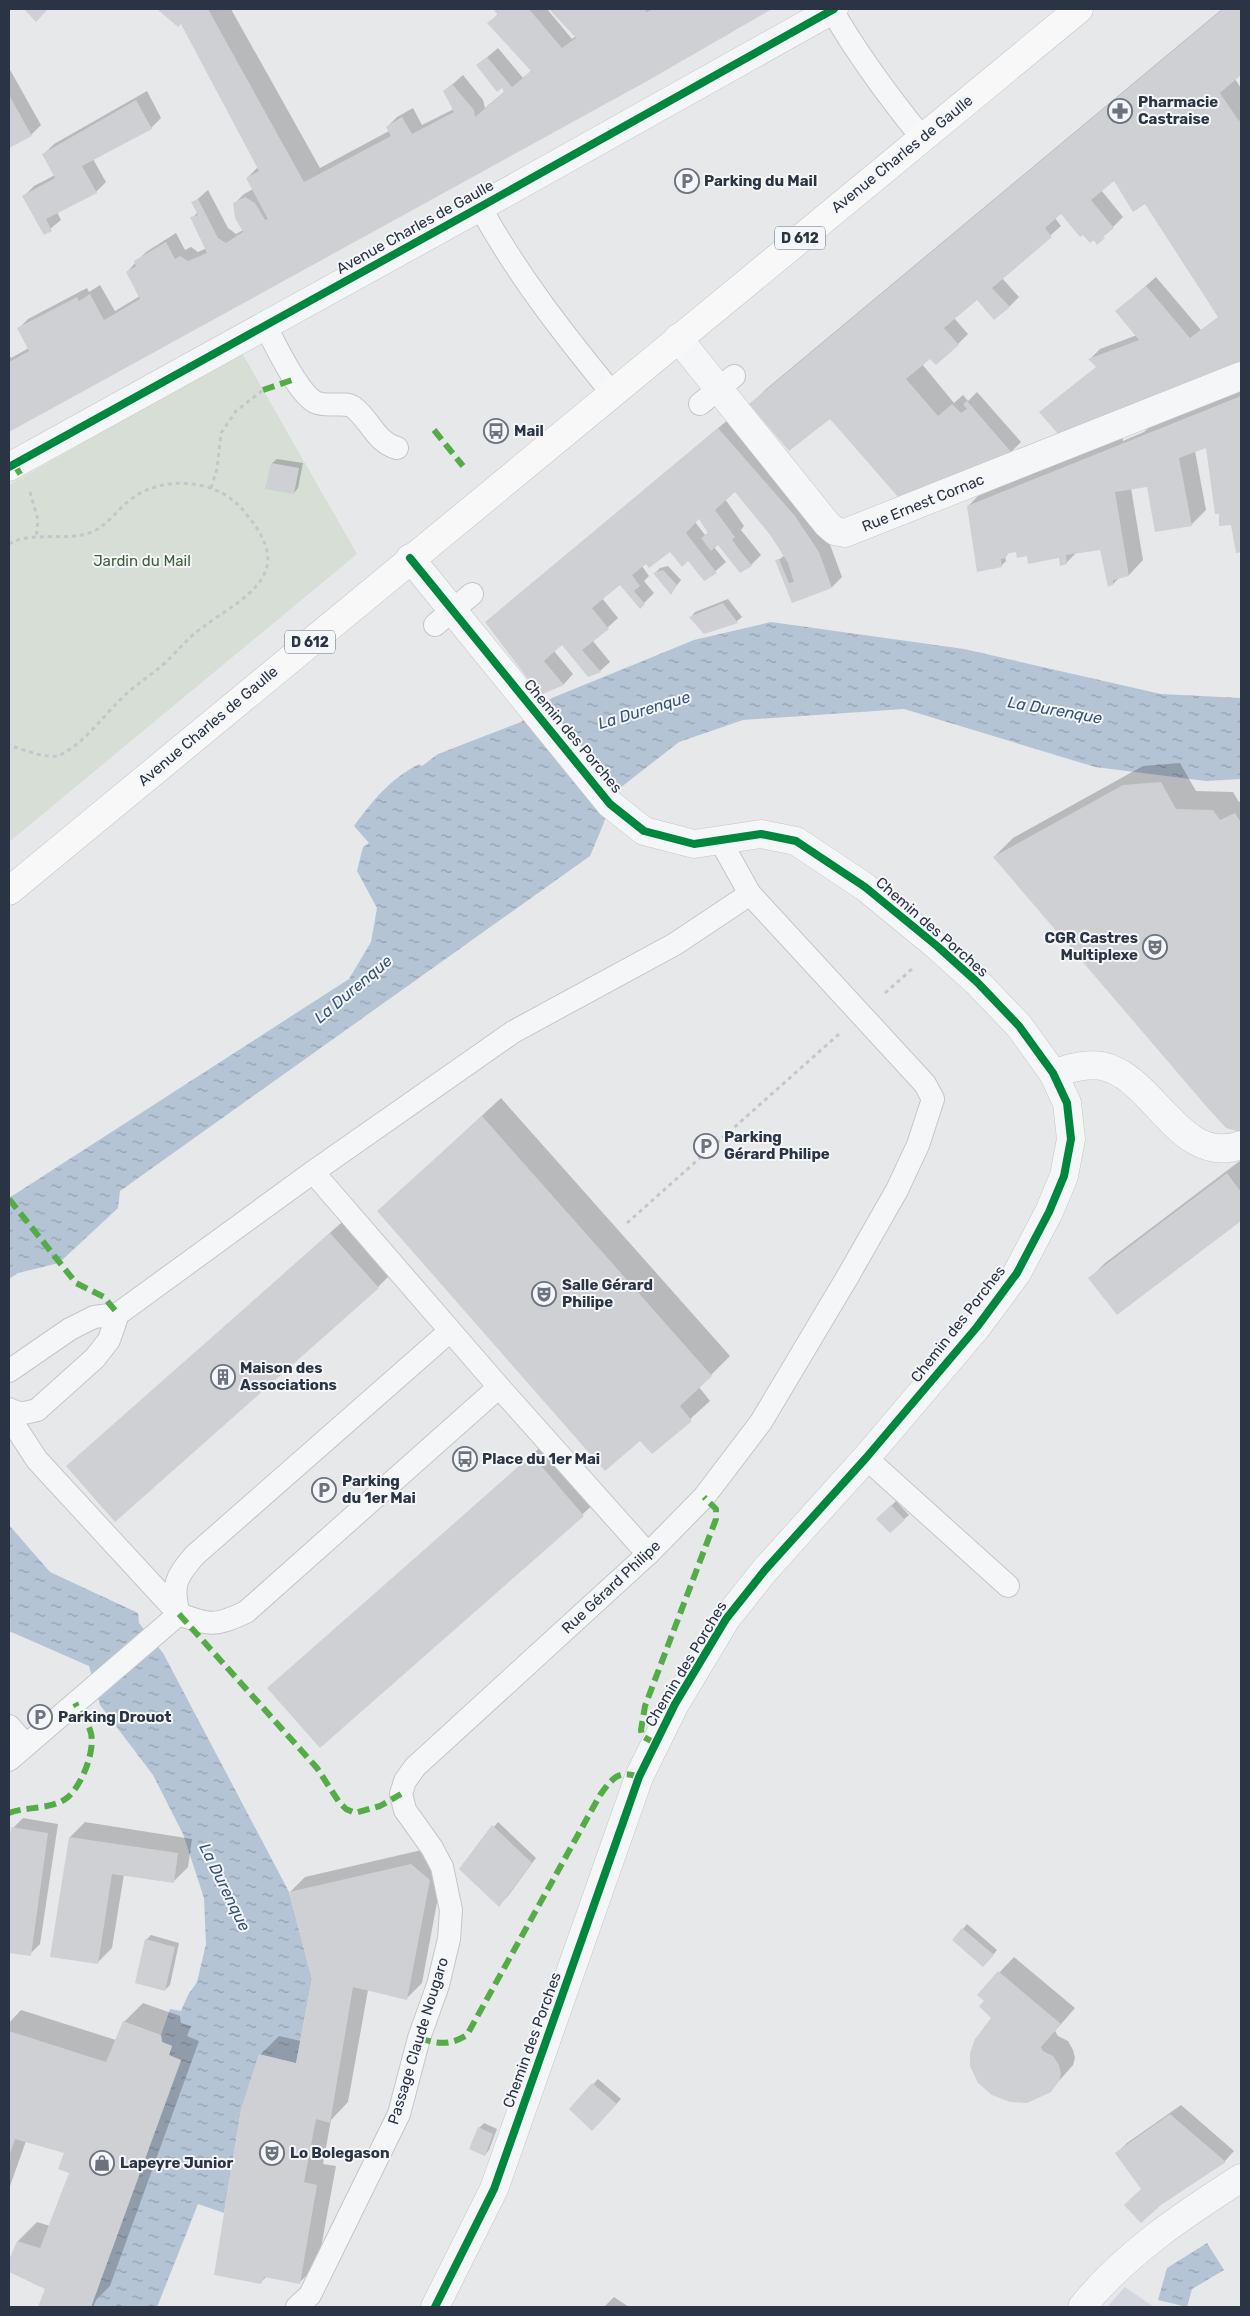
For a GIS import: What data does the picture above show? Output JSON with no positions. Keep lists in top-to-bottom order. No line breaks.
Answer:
{"streets":{"main road":["Avenue Charles de Gaulle","D 612"],"street":["Rue Ernest Cornac","Chemin des Porches"],"lane":["Rue Gérard Philipe","Passage Claude Nougaro"]},"crossings":[["Avenue Charles de Gaulle","Rue Ernest Cornac"],["Avenue Charles de Gaulle","Chemin des Porches"],["Rue Gérard Philipe","Passage Claude Nougaro"]],"water":["La Durenque"],"parks":["Jardin du Mail"],"places":{"pharmacy":["Pharmacie Castraise"],"parking":["Parking du Mail","Parking Gérard Philipe","Parking du 1er Mai","Parking Drouot"],"bus stop":["Mail","Place du 1er Mai"],"theatre":["CGR Castres Multiplexe","Salle Gérard Philipe","Lo Bolegason"],"building":["Maison des Associations"],"shop":["Lapeyre Junior"]}}
